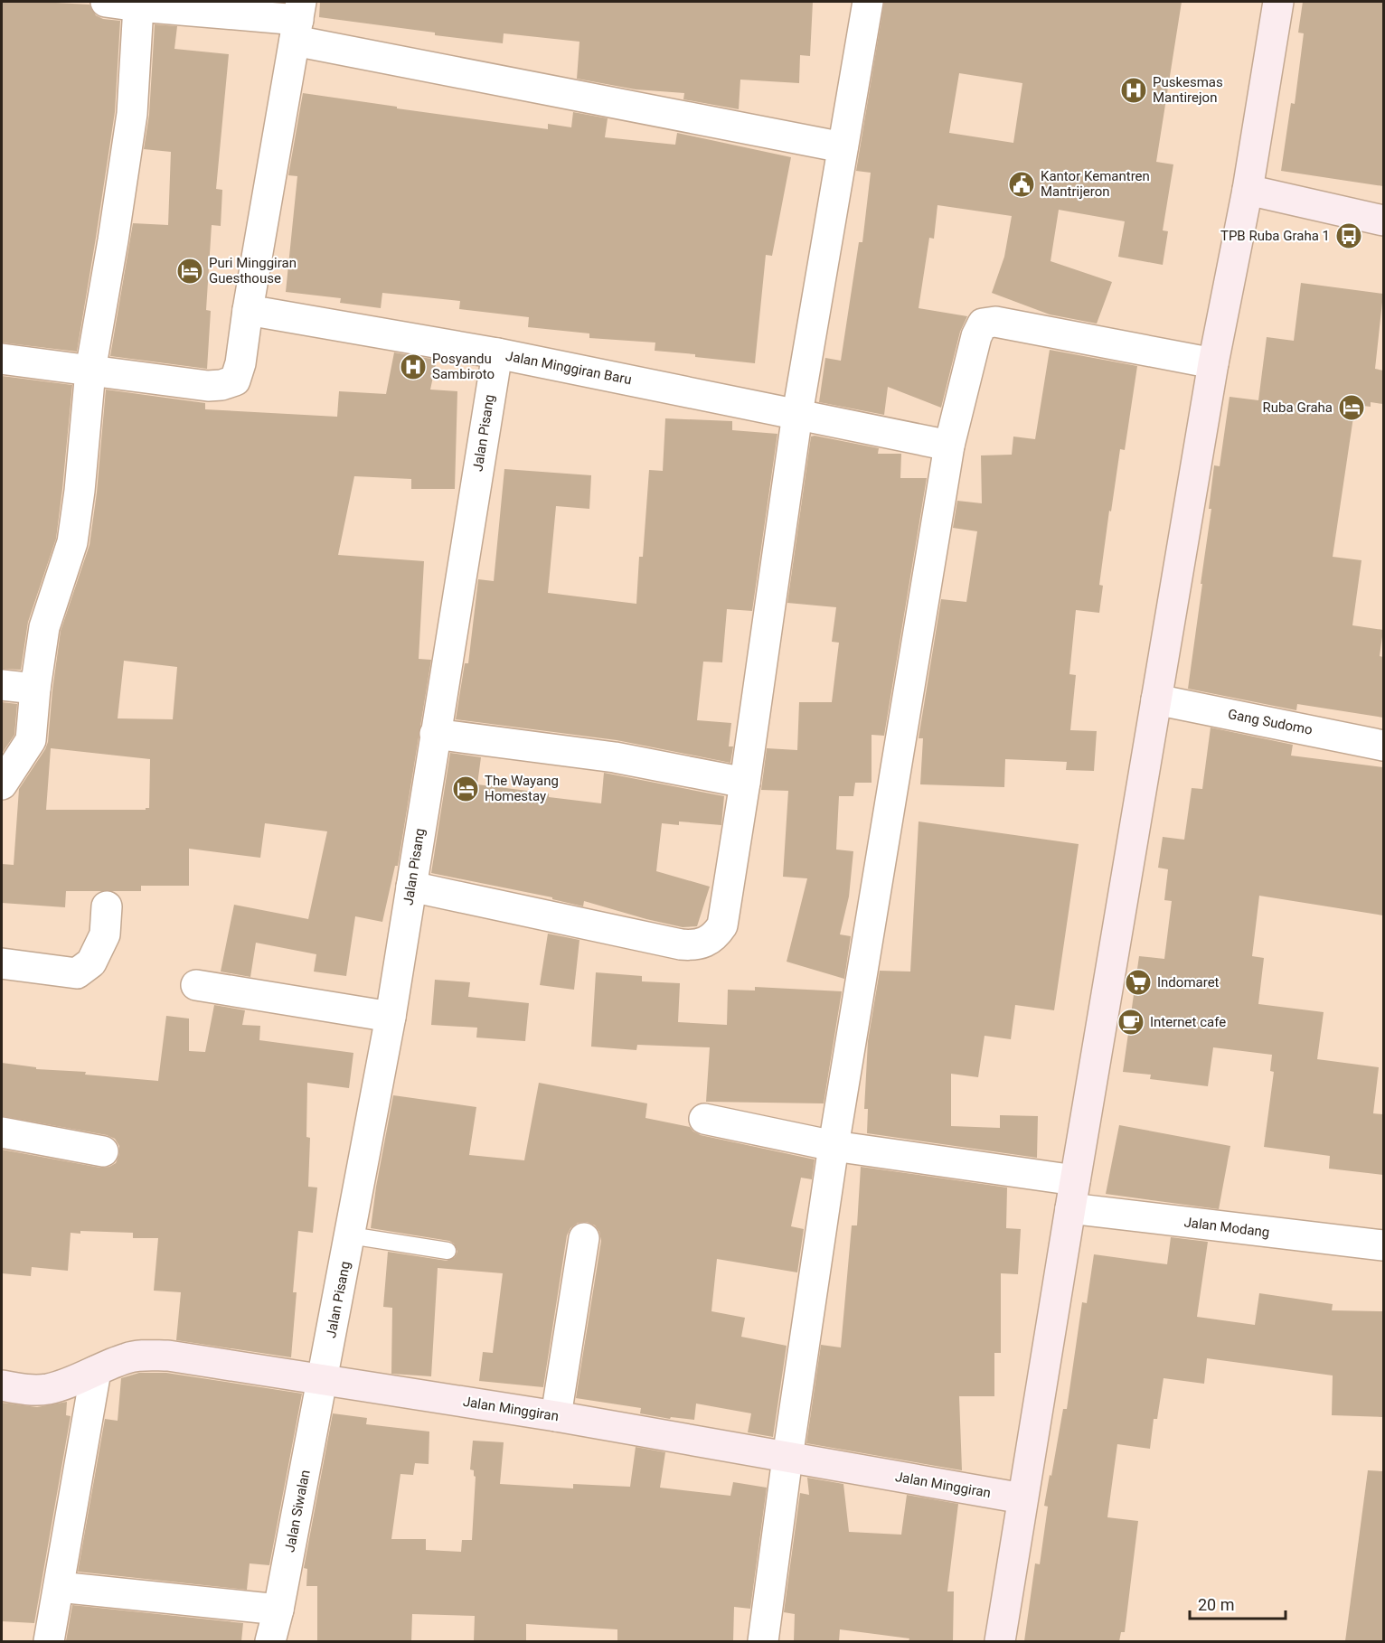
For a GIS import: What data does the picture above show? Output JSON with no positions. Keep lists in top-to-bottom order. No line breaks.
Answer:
{"streets":{"main road":["Jalan Minggiran"],"street":["Jalan Minggiran Baru","Jalan Pisang","Gang Sudomo","Jalan Modang","Jalan Siwalan"]},"crossings":[["Jalan Minggiran Baru","Jalan Pisang"],["Jalan Pisang","Jalan Minggiran"],["Jalan Pisang","Jalan Siwalan"],["Jalan Minggiran","Jalan Siwalan"]],"places":{"hospital":["Puskesmas Mantirejon","Posyandu Sambiroto"],"public building":["Kantor Kemantren Mantrijeron"],"bus stop":["TPB Ruba Graha 1"],"hotel":["Puri Minggiran Guesthouse","Ruba Graha","The Wayang Homestay"],"supermarket":["Indomaret"],"cafe":["Internet cafe"]},"scale_bar":"20 m"}
